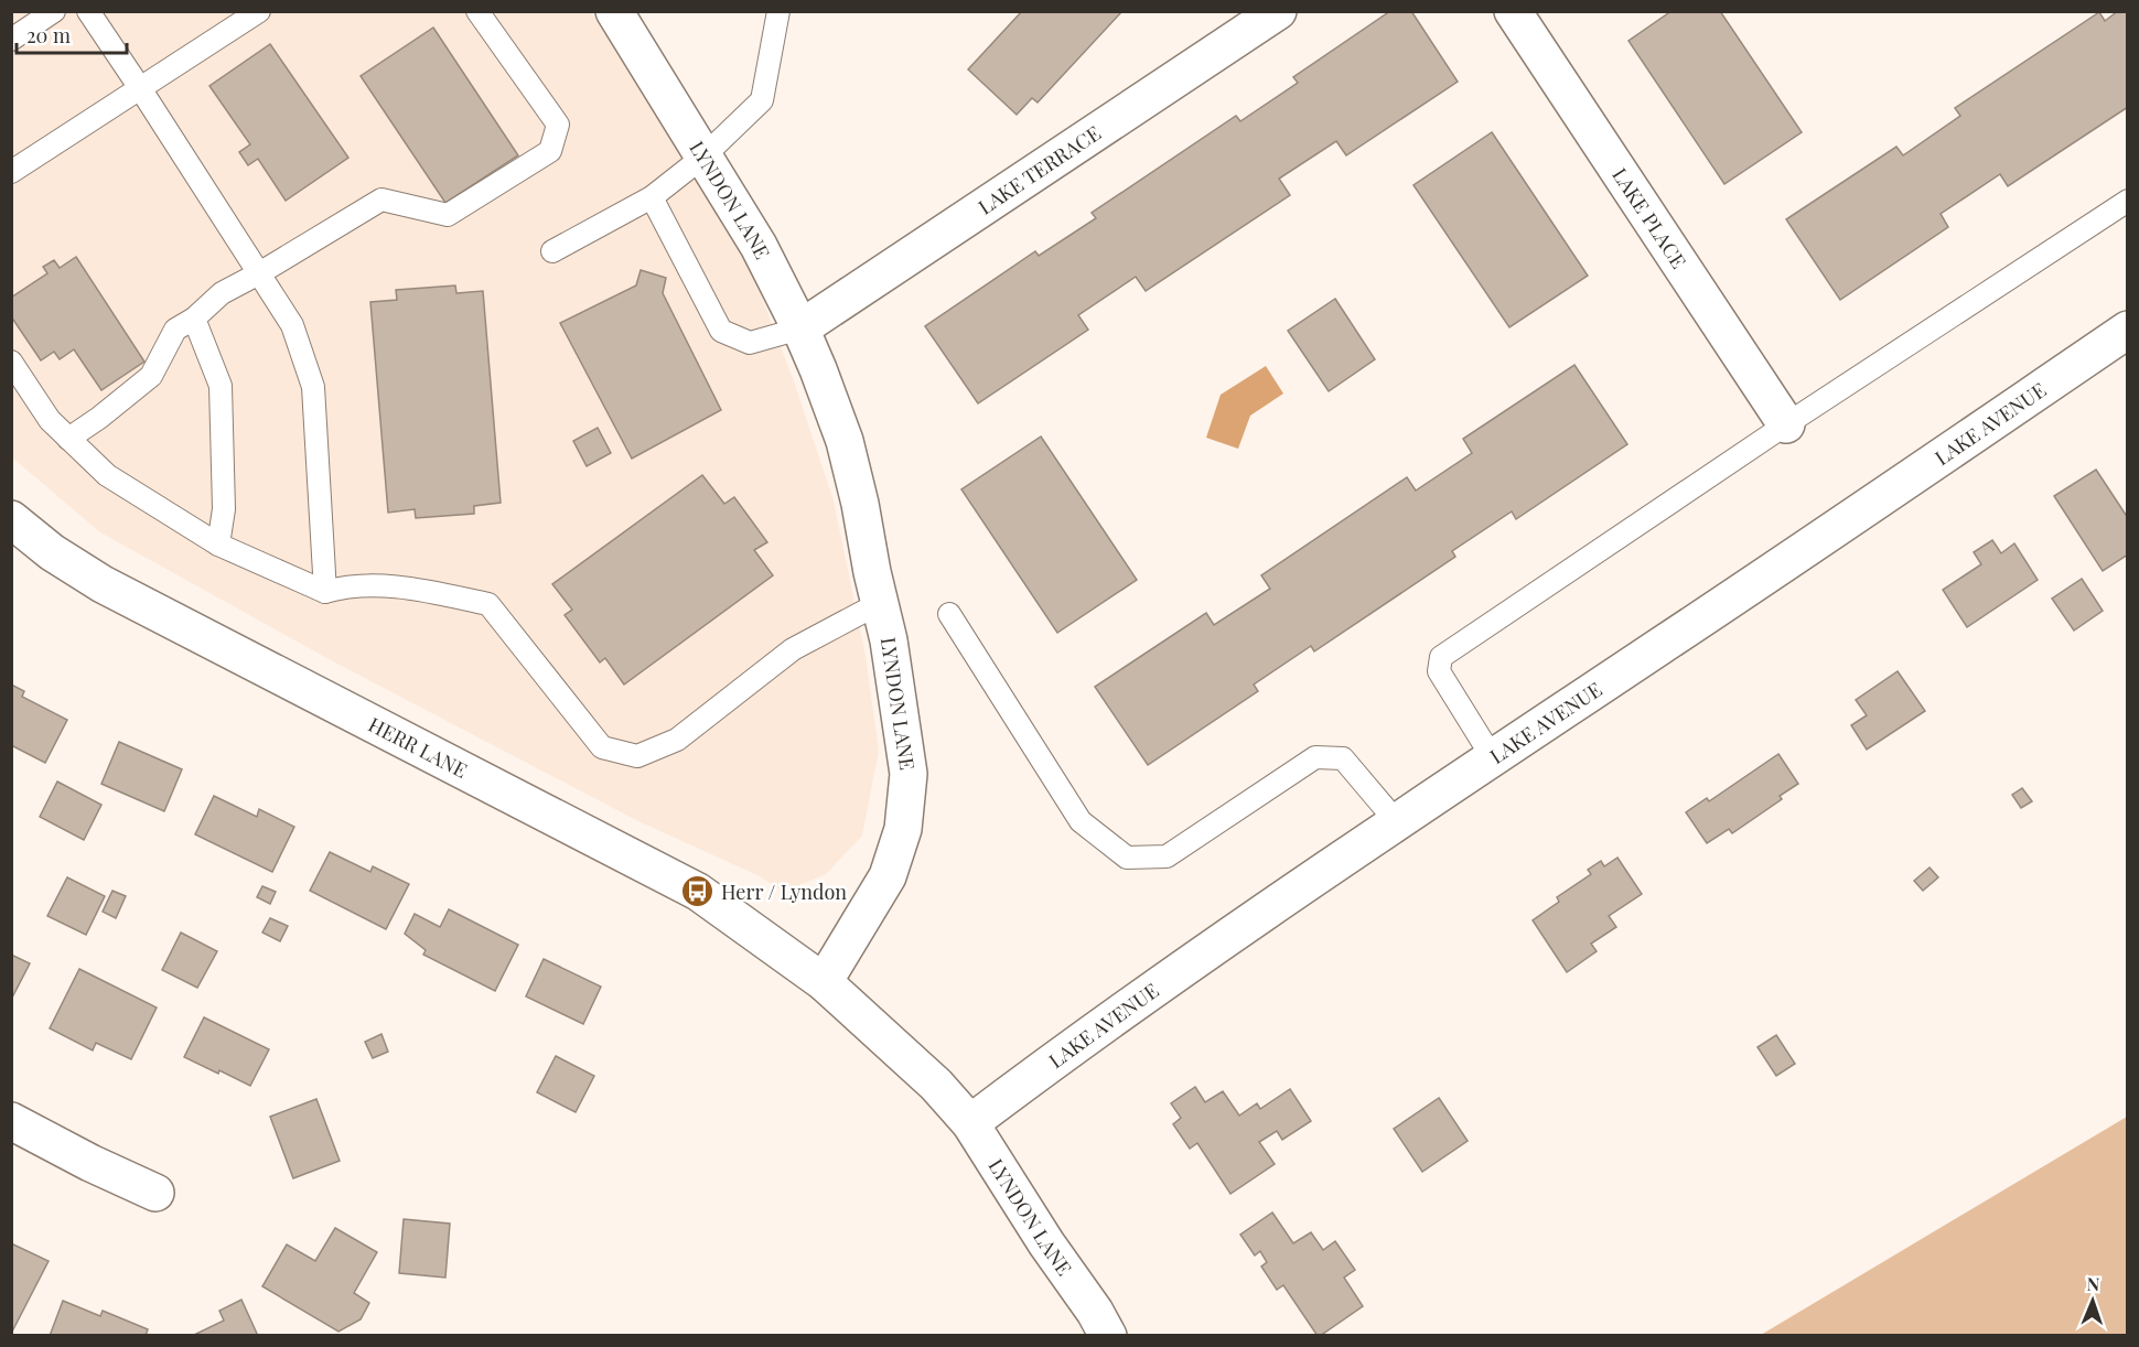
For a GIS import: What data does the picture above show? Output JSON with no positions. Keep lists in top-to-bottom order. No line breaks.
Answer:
{"streets":{"street":["LAKE TERRACE","LYNDON LANE","LAKE PLACE","LAKE AVENUE","HERR LANE"]},"crossings":[["LAKE TERRACE","LYNDON LANE"],["LYNDON LANE","LAKE AVENUE"],["LYNDON LANE","HERR LANE"]],"places":{"bus stop":["Herr / Lyndon"]},"scale_bar":"20 m","north":"top"}
